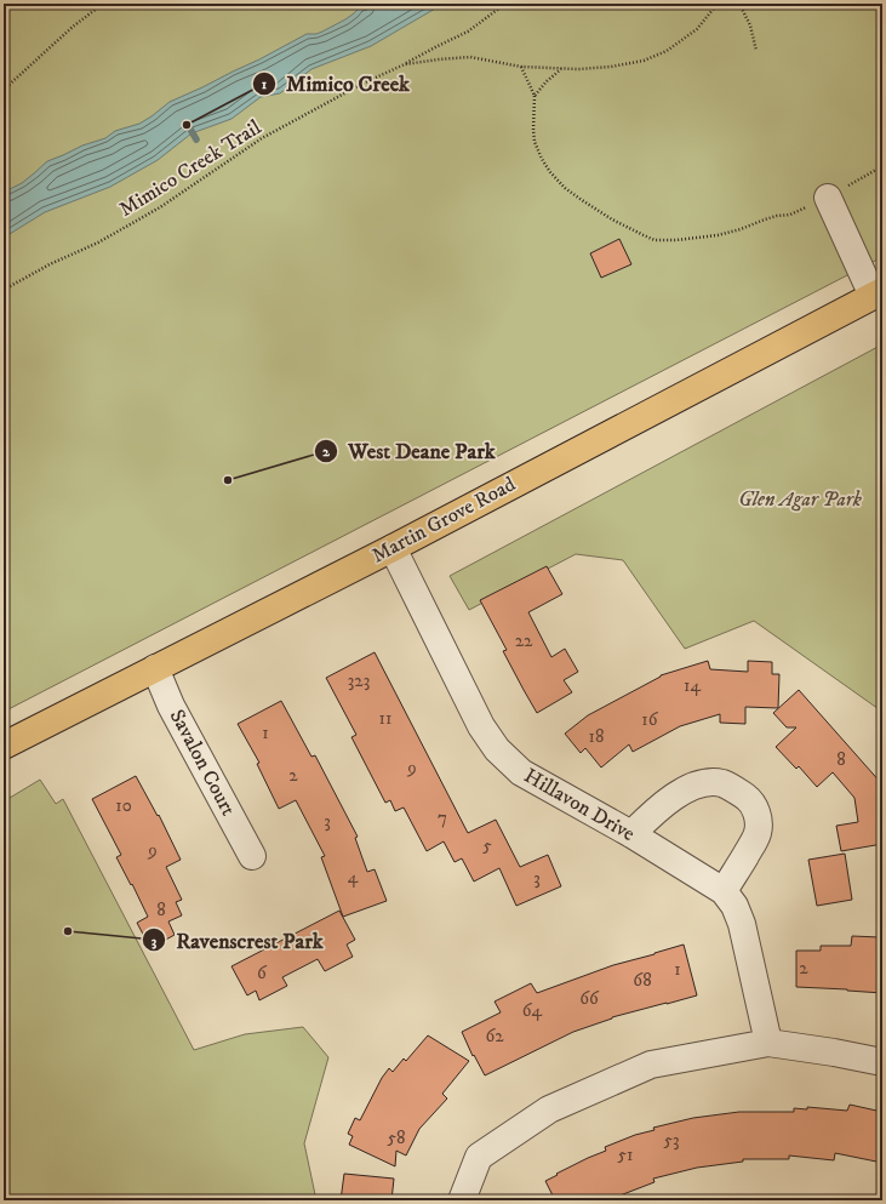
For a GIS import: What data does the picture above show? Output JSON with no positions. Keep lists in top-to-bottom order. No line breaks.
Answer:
{"streets":{"main road":["Martin Grove Road"],"street":["Savalon Court","Hillavon Drive"],"path":["Mimico Creek Trail"]},"crossings":[["Martin Grove Road","Savalon Court"],["Martin Grove Road","Hillavon Drive"]],"parks":["Glen Agar Park"],"places":["Mimico Creek","West Deane Park","Ravenscrest Park"],"house_numbers":["22","323","14","11","16","1","18","8","9","2","10","7","3","5","9","4","3","8","2","1","6","68","66","64","62","58","53","51"]}
